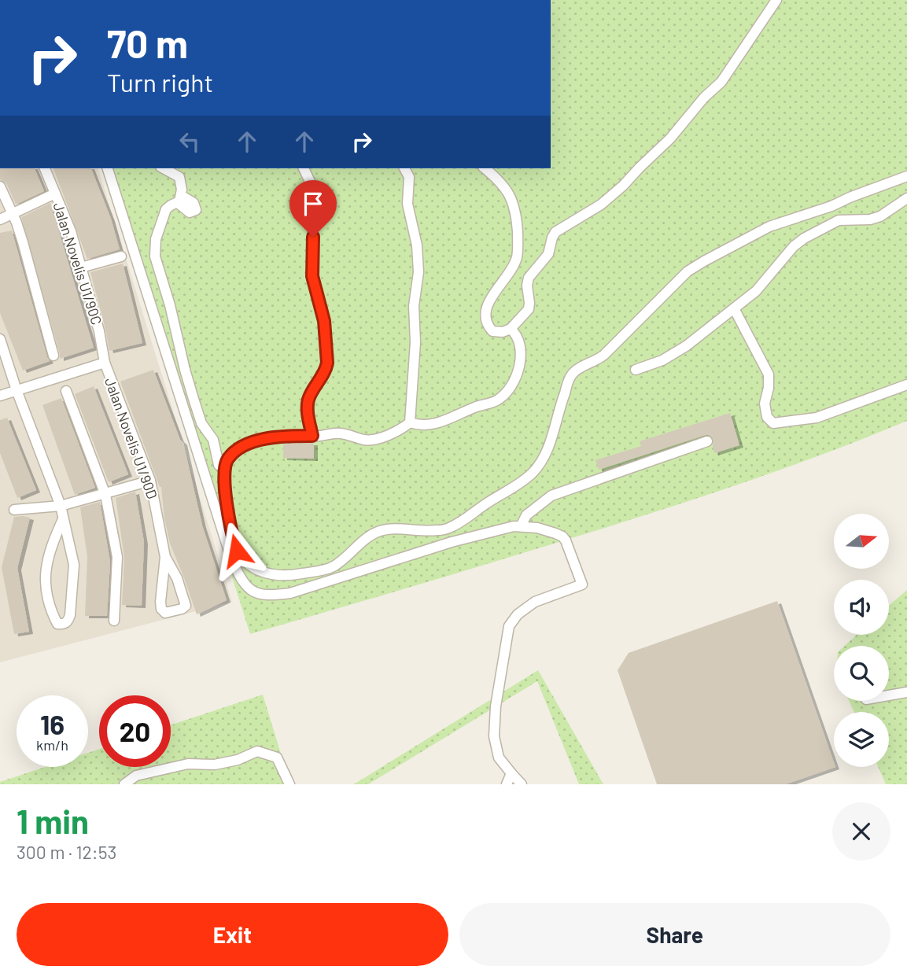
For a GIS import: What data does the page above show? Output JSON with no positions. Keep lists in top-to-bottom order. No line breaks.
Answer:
{"streets":{"street":["Jalan Novelis U1/90C","Jalan Novelis U1/90D"]},"crossings":[["Jalan Novelis U1/90C","Jalan Novelis U1/90D"]],"north":"right","page":{"turn":["70 m","Turn right"],"speed":"16 km/h","limit":"20","heading":["1 min","300 m · 12:53"],"buttons":["Exit","Share"]}}
